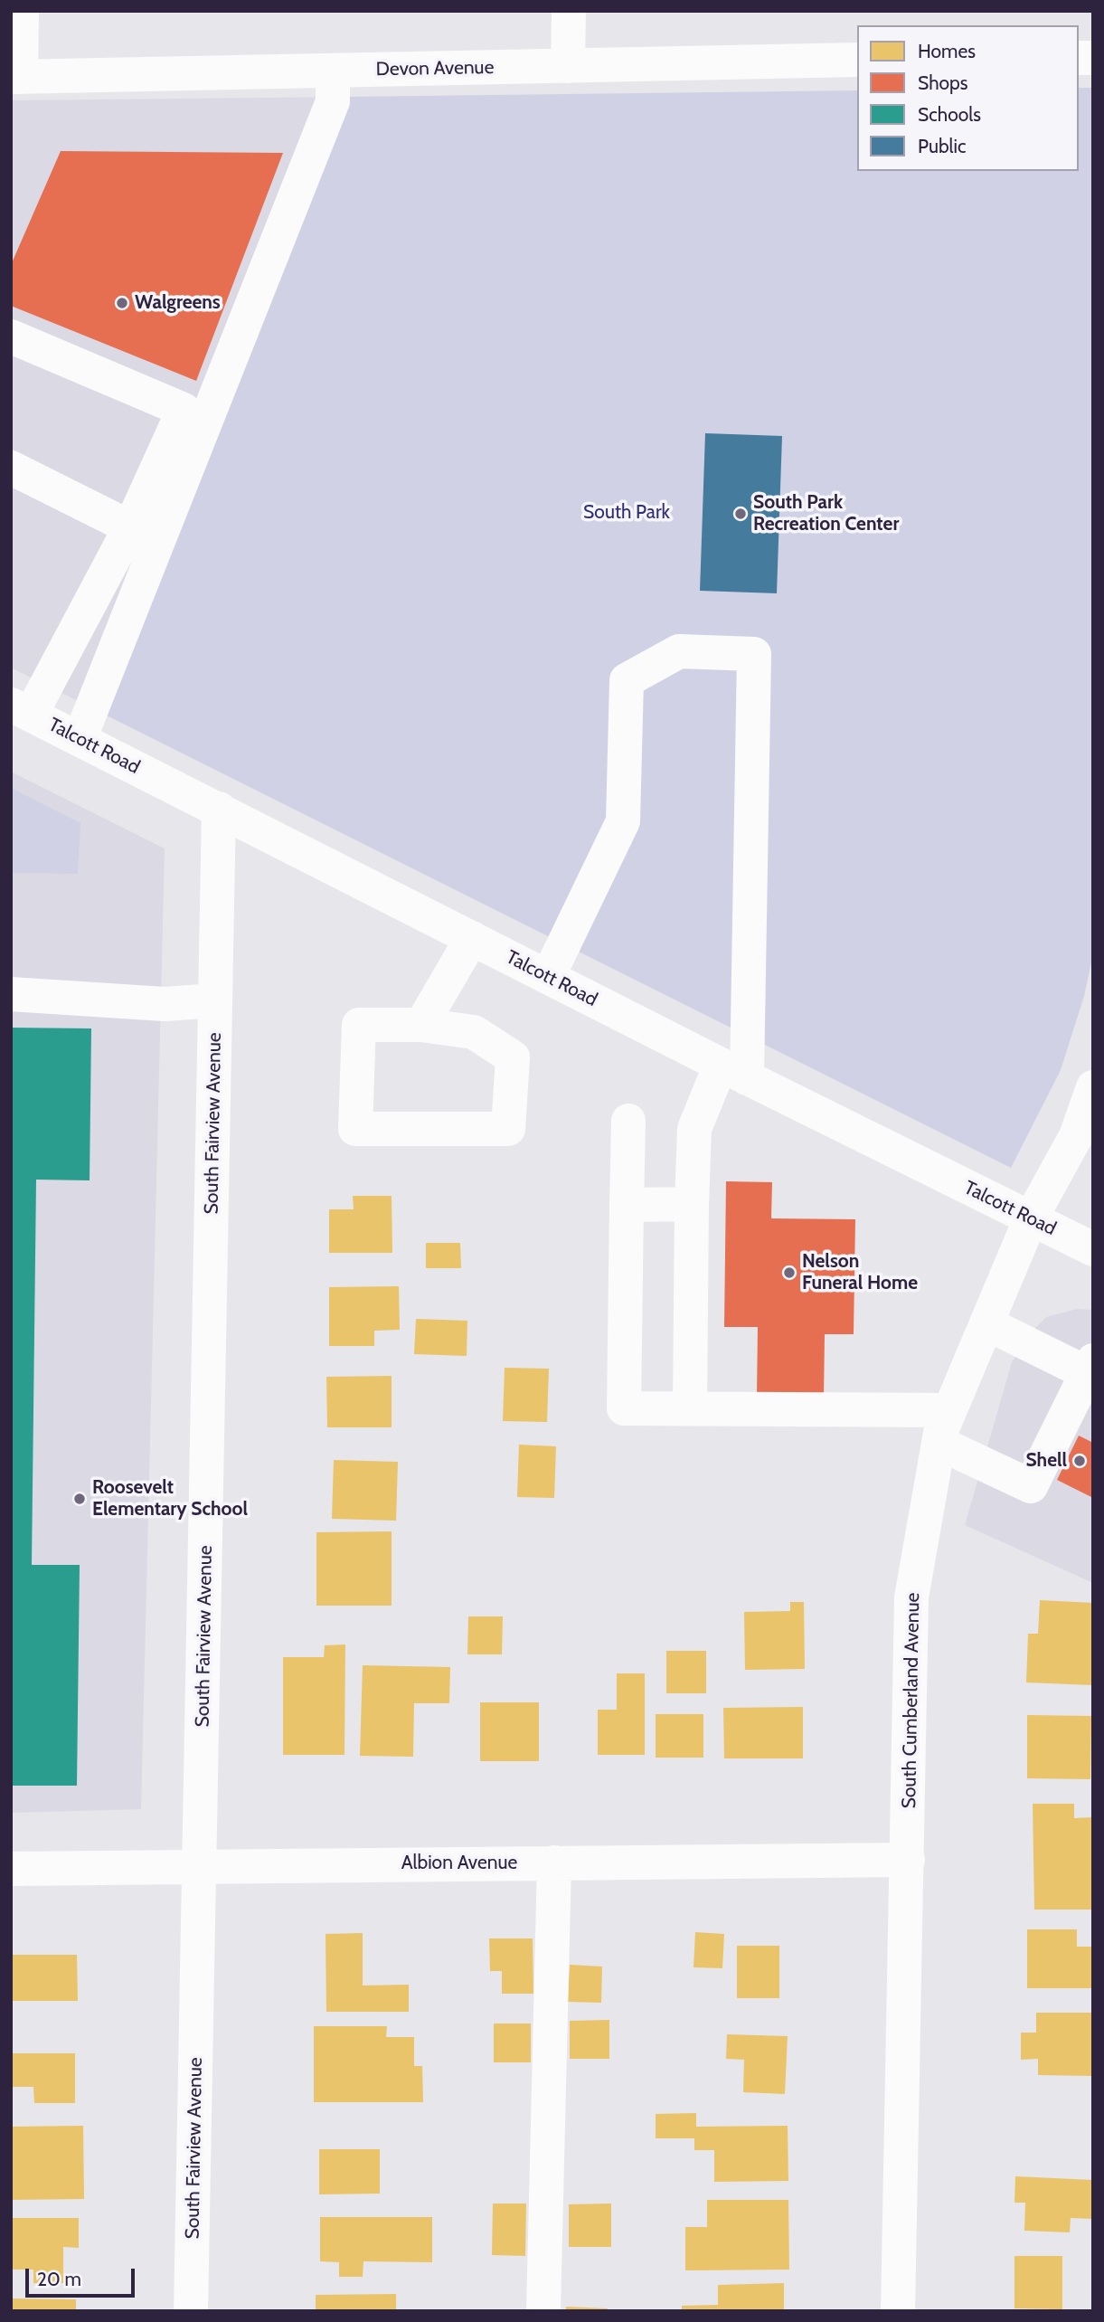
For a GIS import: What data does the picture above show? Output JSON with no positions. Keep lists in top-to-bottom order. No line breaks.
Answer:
{"streets":{"street":["Devon Avenue","Talcott Road","South Fairview Avenue","South Cumberland Avenue","Albion Avenue"]},"crossings":[["Talcott Road","South Fairview Avenue"],["Talcott Road","South Cumberland Avenue"],["South Fairview Avenue","Albion Avenue"],["South Cumberland Avenue","Albion Avenue"]],"parks":["South Park"],"places":["Walgreens","South Park Recreation Center","Nelson Funeral Home","Shell","Roosevelt Elementary School"],"legend":["Homes","Shops","Schools","Public"],"scale_bar":"20 m"}
